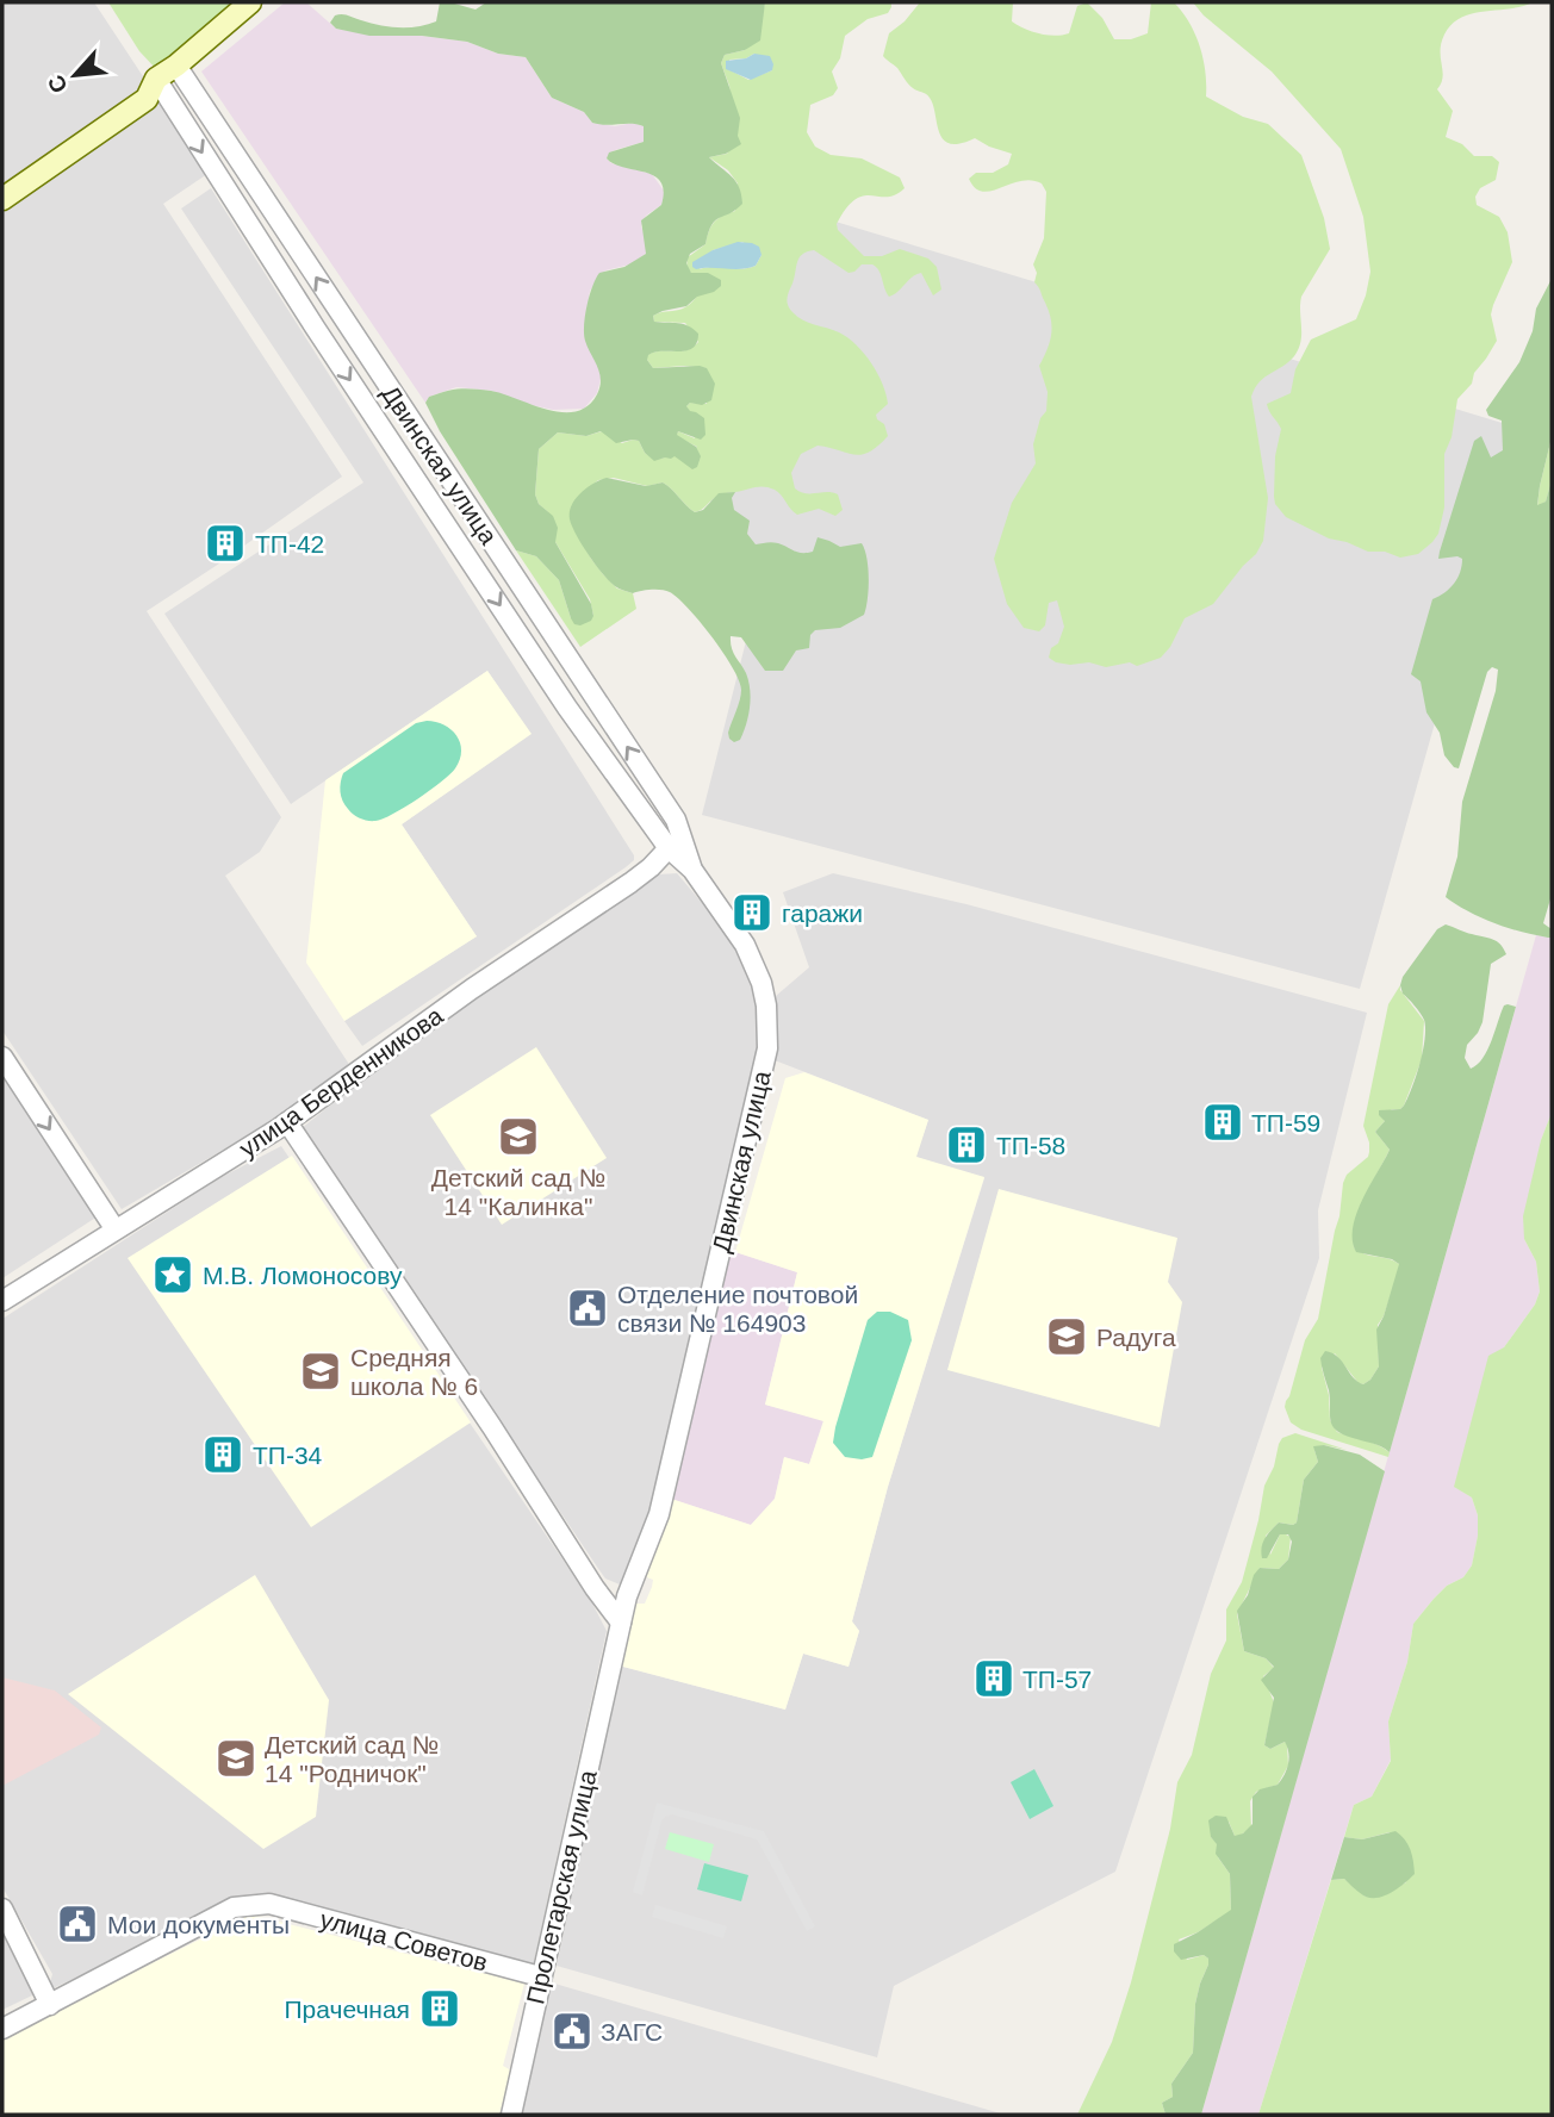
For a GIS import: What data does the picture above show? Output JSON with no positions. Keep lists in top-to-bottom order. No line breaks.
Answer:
{"streets":{"street":["Двинская улица","улица Берденникова","Пролетарская улица","улица Советов"]},"crossings":[["Двинская улица","улица Берденникова"],["Двинская улица","Пролетарская улица"],["Пролетарская улица","улица Советов"]],"places":{"building":["ТП-42","гаражи","ТП-59","ТП-58","ТП-34","ТП-57","Прачечная"],"school or university":["Детский сад № 14 \"Калинка\"","Радуга","Средняя школа № 6","Детский сад № 14 \"Родничок\""],"place":["М.В. Ломоносову"],"public building":["Отделение почтовой связи № 164903","Мои документы","ЗАГС"]},"north":"bottom left"}
